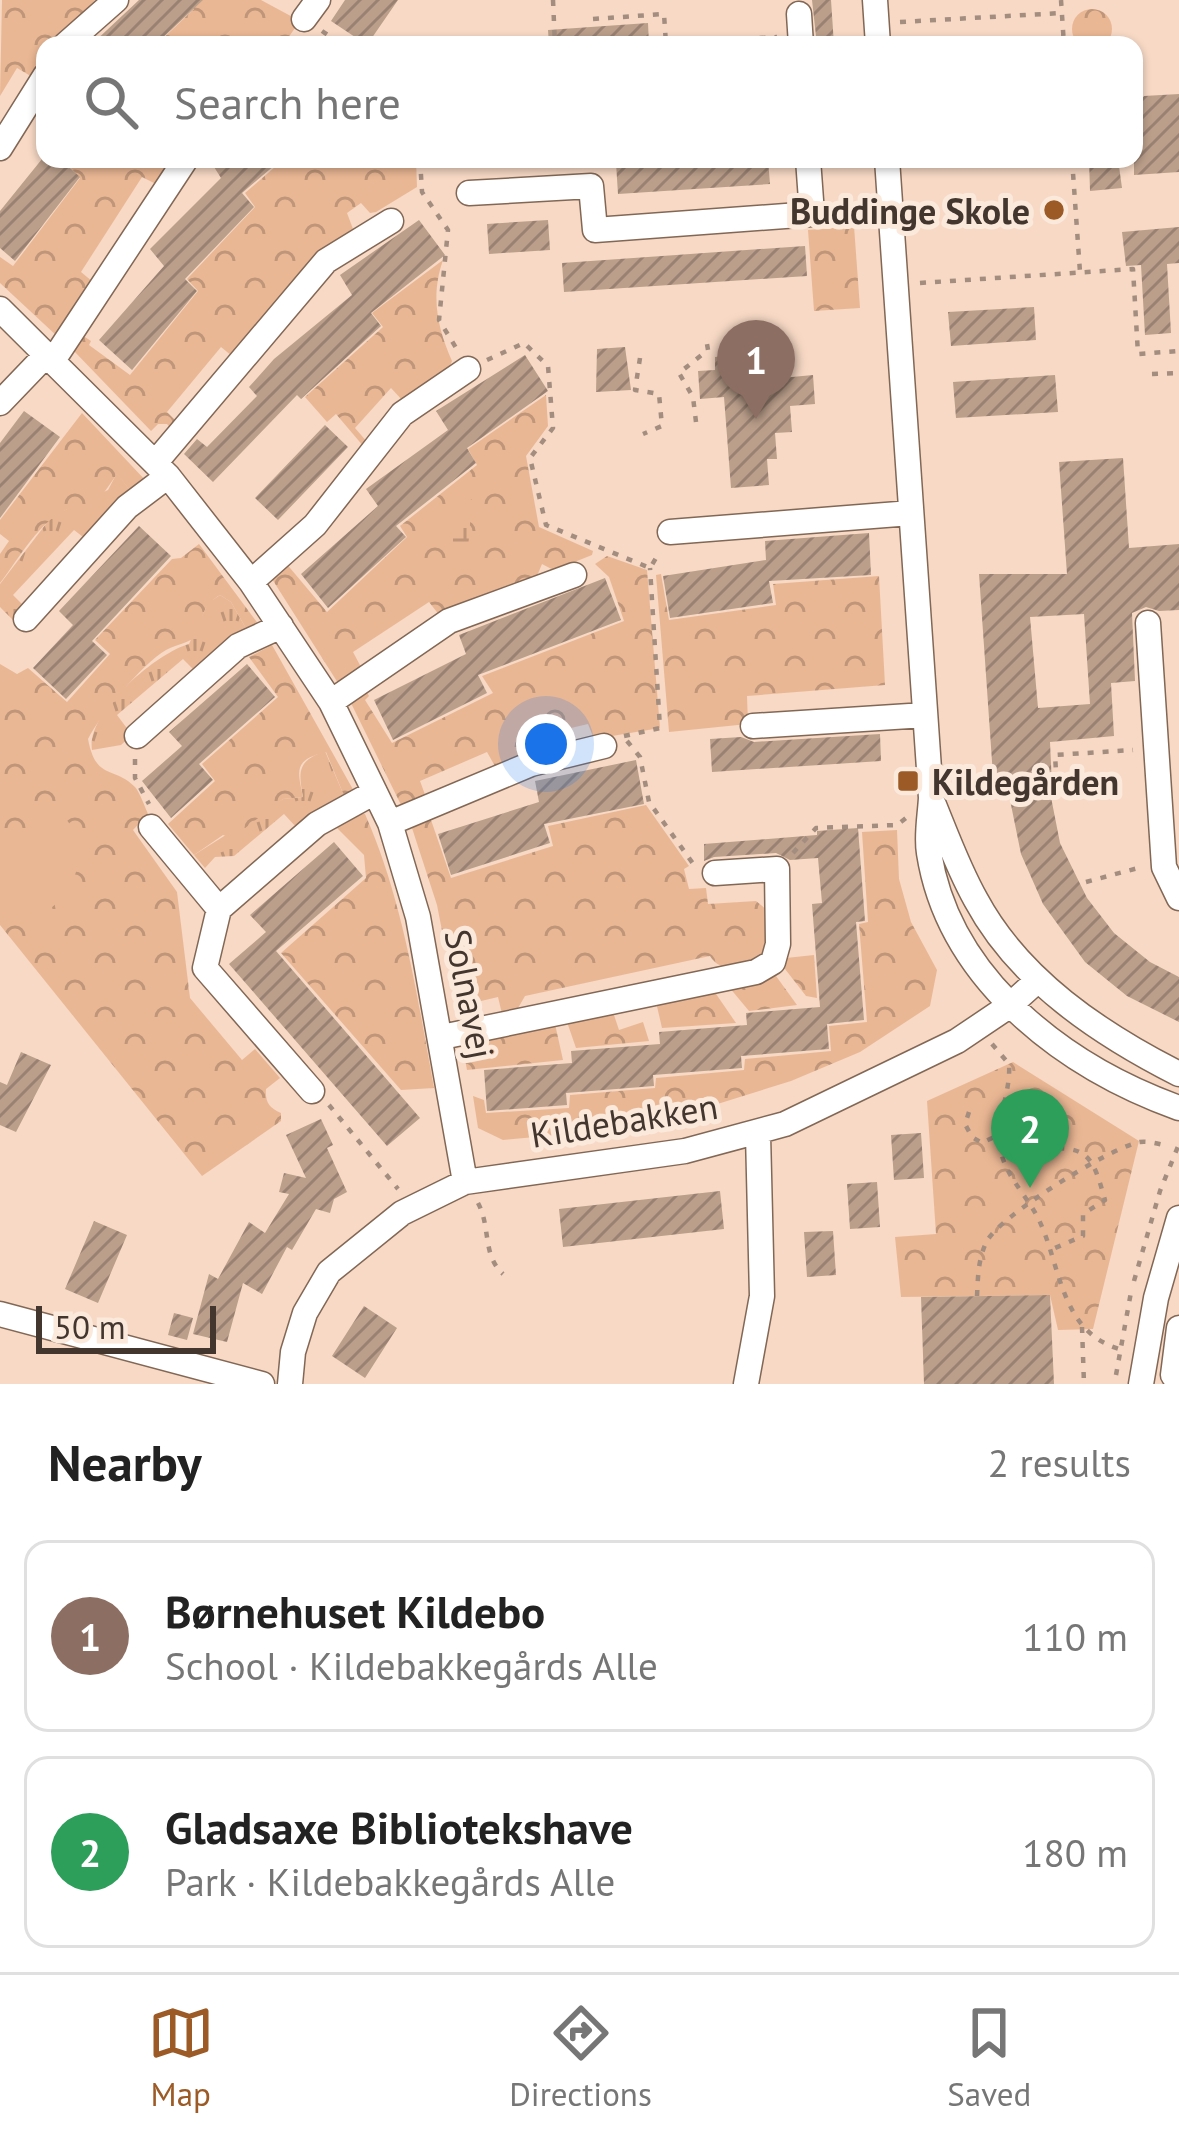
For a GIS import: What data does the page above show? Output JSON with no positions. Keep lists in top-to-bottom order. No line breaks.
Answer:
{"streets":{"street":["Solnavej","Kildebakken"]},"crossings":[["Solnavej","Kildebakken"]],"places":{"other":["Buddinge Skole"],"transit":["Kildegården"]},"scale_bar":"50 m","page":{"search":"Search here","pins":["1","2"],"scale":"50 m","heading":["Nearby","2 results"],"list":[{"mark":"1","name":"Børnehuset Kildebo","note":"School · Kildebakkegårds Alle","value":"110 m"},{"mark":"2","name":"Gladsaxe Bibliotekshave","note":"Park · Kildebakkegårds Alle","value":"180 m"}],"nav":["Map","Directions","Saved"]}}
